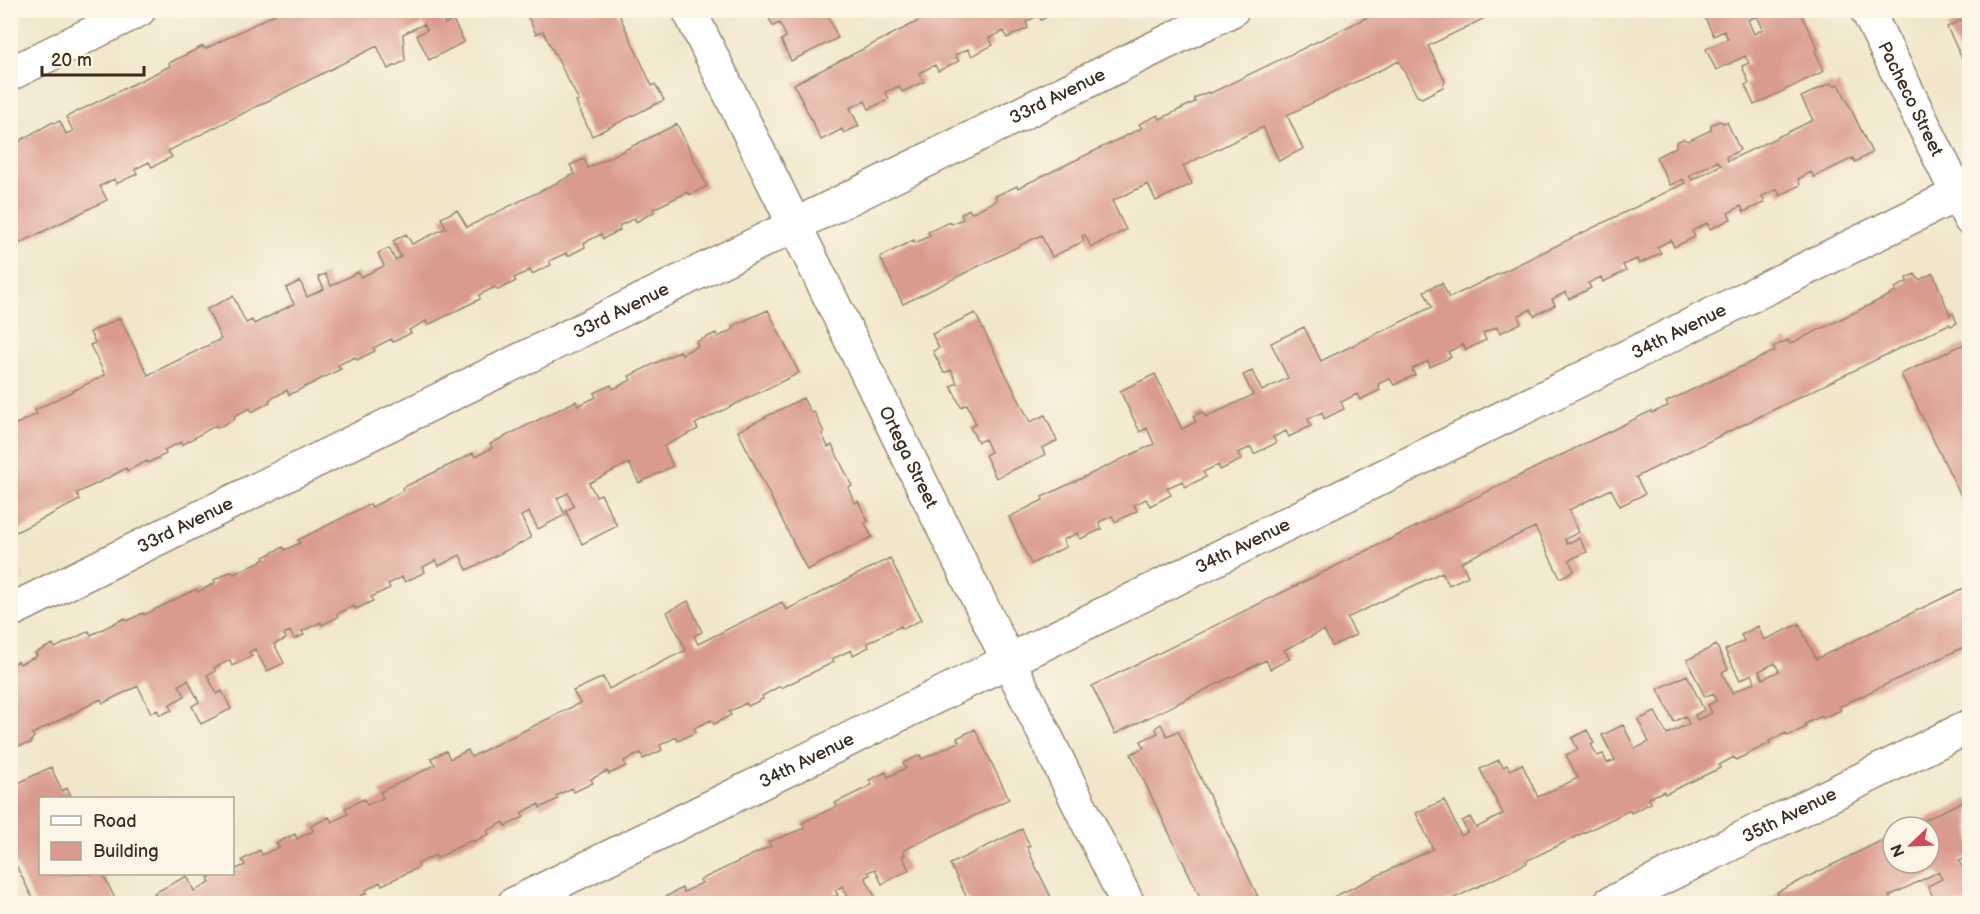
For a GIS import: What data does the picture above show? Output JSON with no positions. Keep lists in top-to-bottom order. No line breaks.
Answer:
{"streets":{"street":["33rd Avenue","Pacheco Street","34th Avenue","Ortega Street","35th Avenue"]},"crossings":[["33rd Avenue","Ortega Street"],["Pacheco Street","34th Avenue"],["34th Avenue","Ortega Street"]],"legend":["Road","Building"],"scale_bar":"20 m","north":"bottom left"}
